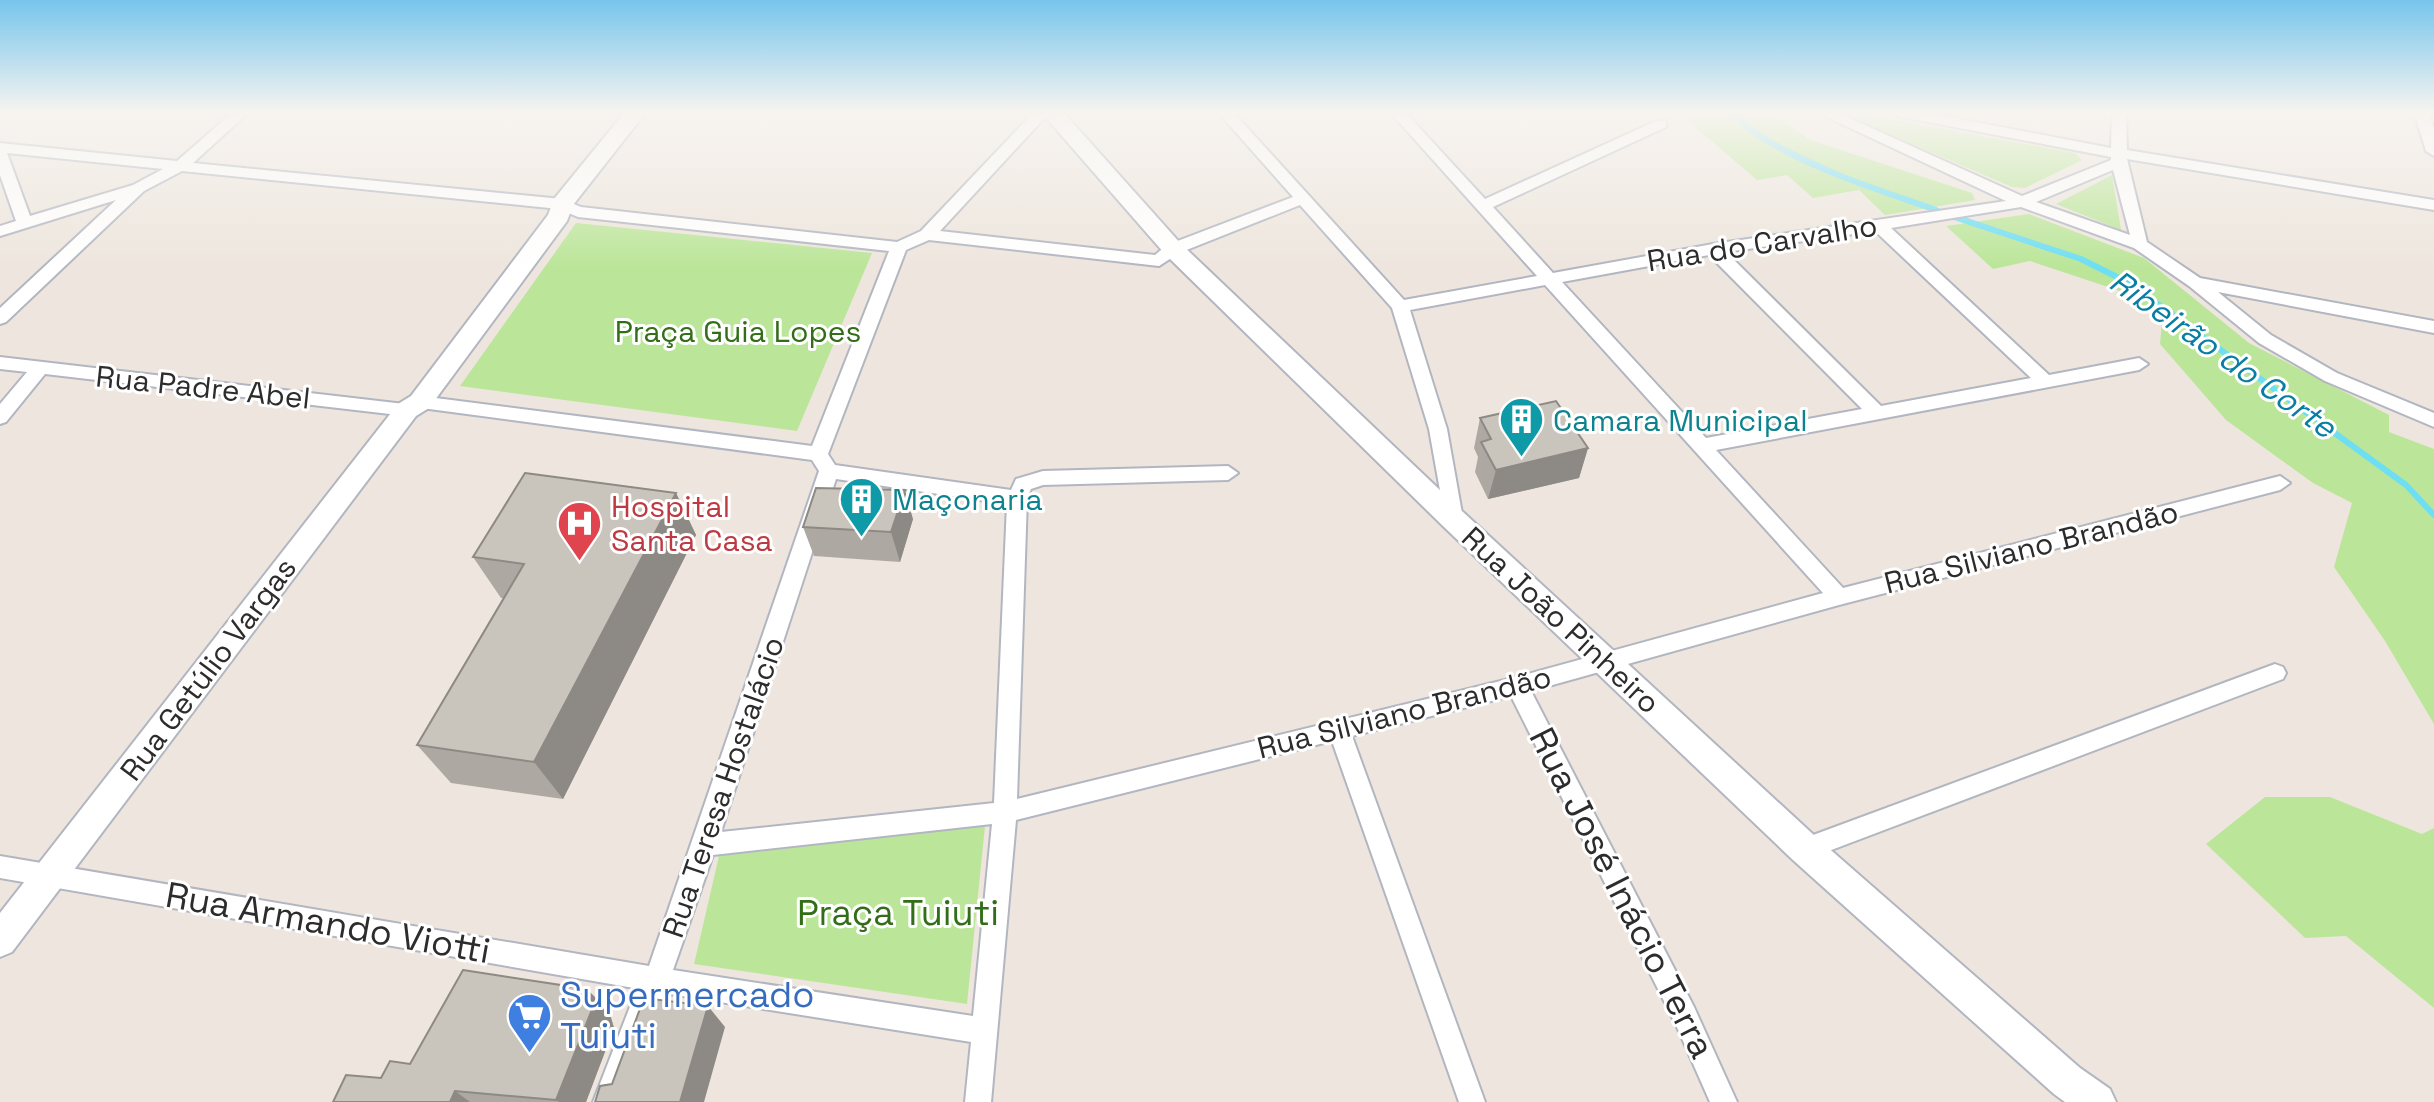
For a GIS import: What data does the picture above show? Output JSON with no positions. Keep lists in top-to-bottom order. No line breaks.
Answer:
{"streets":{"street":["Rua do Carvalho","Rua Padre Abel","Rua Silviano Brandão","Rua João Pinheiro","Rua Getúlio Vargas","Rua Teresa Hostalácio","Rua José Inácio Terra","Rua Armando Viotti"]},"crossings":[["Rua Padre Abel","Rua Getúlio Vargas"],["Rua Silviano Brandão","Rua João Pinheiro"],["Rua Silviano Brandão","Rua Teresa Hostalácio"],["Rua Silviano Brandão","Rua José Inácio Terra"],["Rua Getúlio Vargas","Rua Armando Viotti"],["Rua Teresa Hostalácio","Rua Armando Viotti"]],"water":["Ribeirão do Corte"],"parks":["Praça Guia Lopes","Praça Tuiuti"],"places":{"building":["Camara Municipal","Maçonaria"],"hospital":["Hospital Santa Casa"],"supermarket":["Supermercado Tuiuti"]}}
